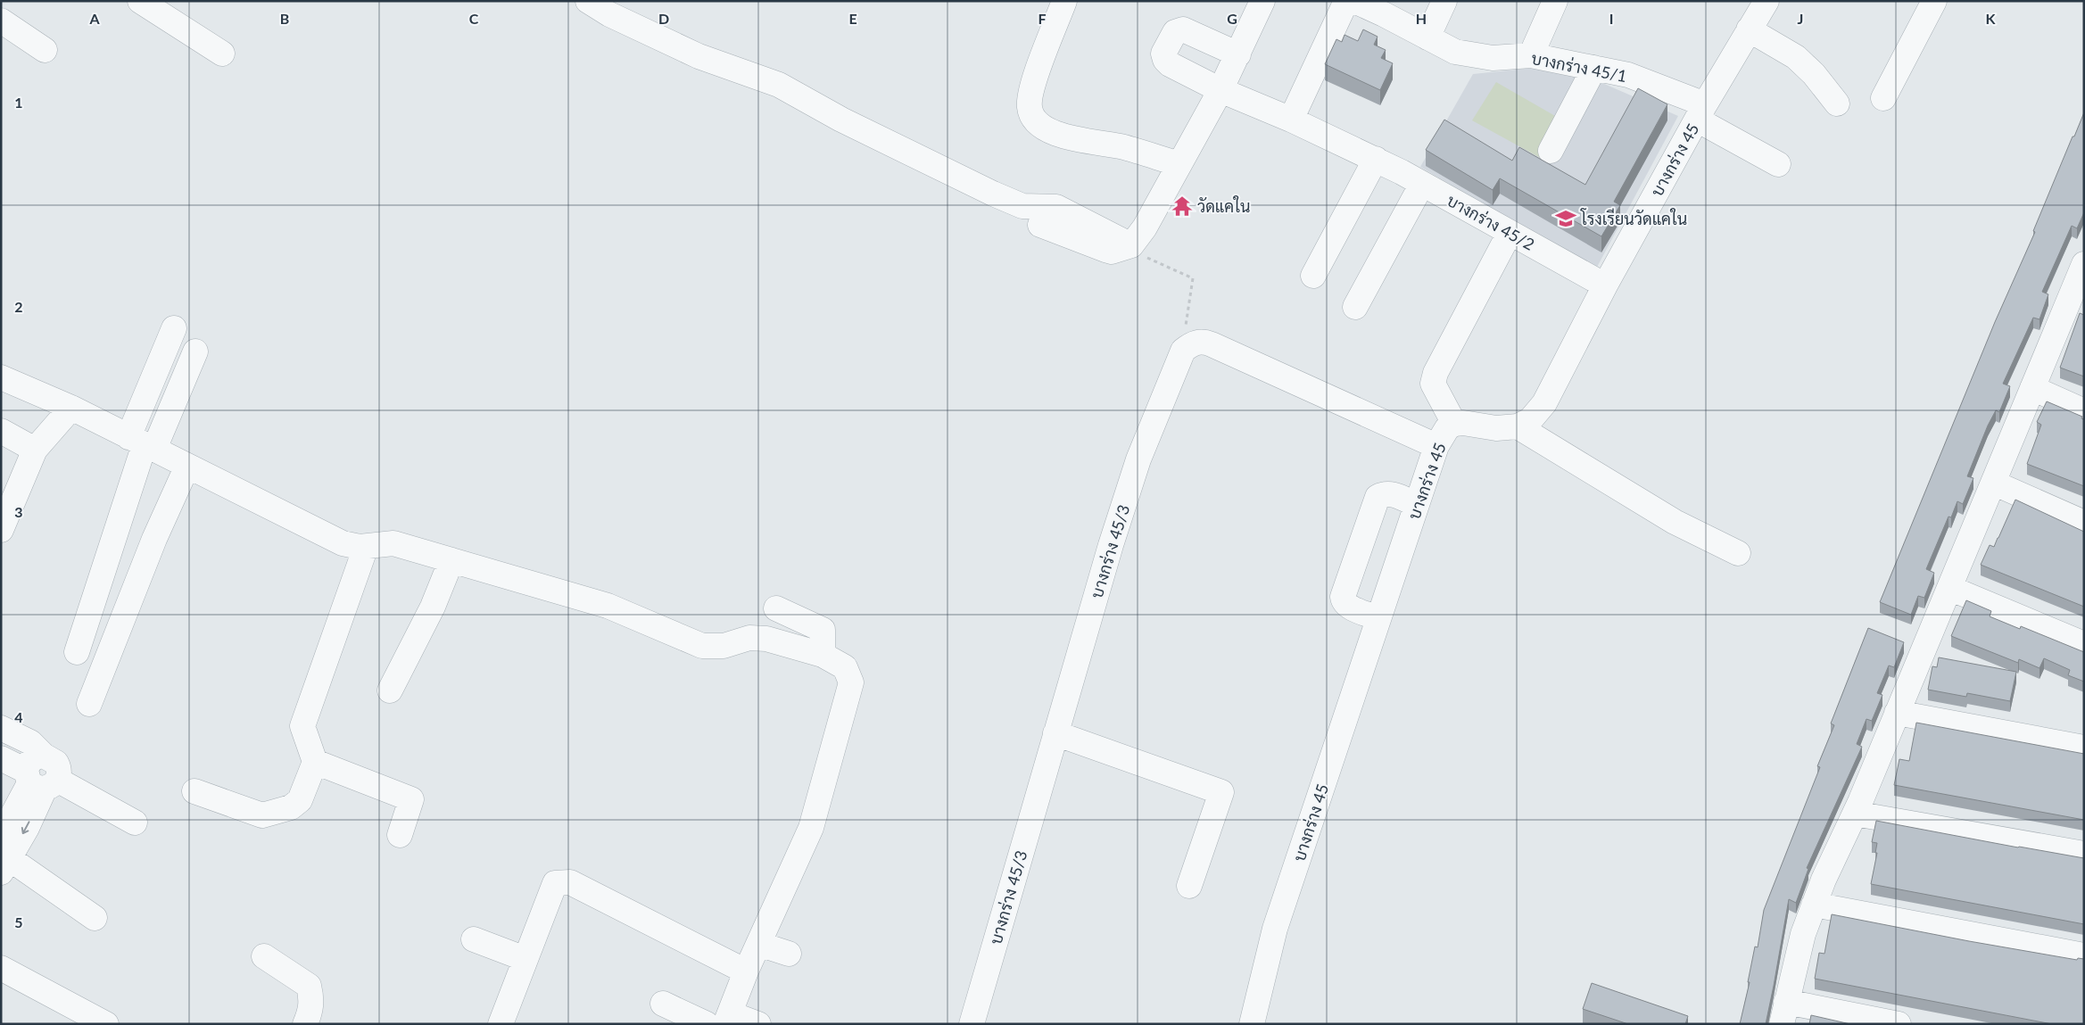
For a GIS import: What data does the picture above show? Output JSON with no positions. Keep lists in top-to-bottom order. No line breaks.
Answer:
{"streets":{"street":["บางกร่าง 45/1","บางกร่าง 45","บางกร่าง 45/2","บางกร่าง 45/3"]},"crossings":[["บางกร่าง 45/1","บางกร่าง 45"],["บางกร่าง 45","บางกร่าง 45/2"]],"places":{"temple":["วัดแคใน"],"school or university":["โรงเรียนวัดแคใน"]},"grid":{"columns":["A","B","C","D","E","F","G","H","I","J","K"],"rows":["1","2","3","4","5"]}}
